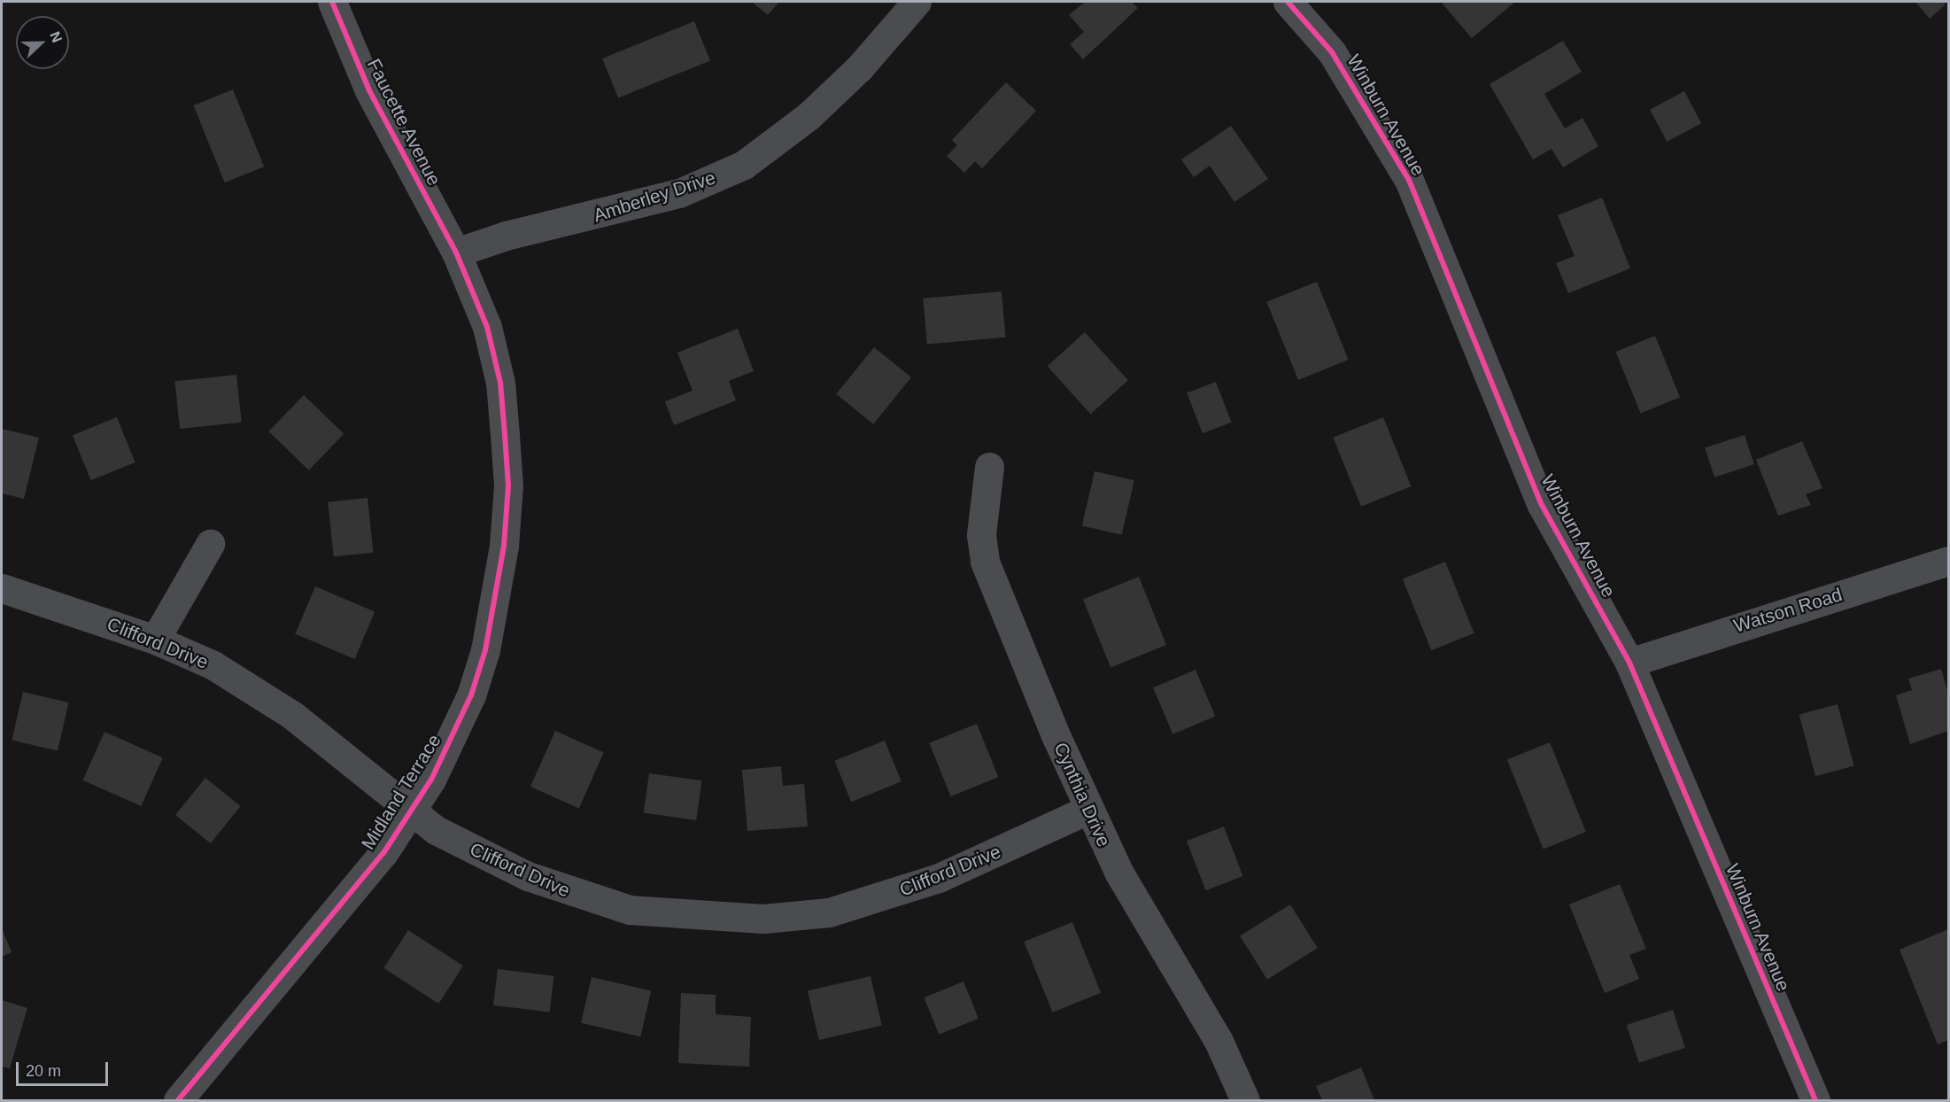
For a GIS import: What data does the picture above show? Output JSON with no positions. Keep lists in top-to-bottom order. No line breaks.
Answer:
{"streets":{"street":["Winburn Avenue","Faucette Avenue","Amberley Drive","Watson Road","Clifford Drive","Midland Terrace","Cynthia Drive"]},"crossings":[["Winburn Avenue","Watson Road"],["Faucette Avenue","Amberley Drive"],["Faucette Avenue","Midland Terrace"],["Amberley Drive","Midland Terrace"],["Clifford Drive","Midland Terrace"],["Clifford Drive","Cynthia Drive"]],"scale_bar":"20 m","north":"right"}
